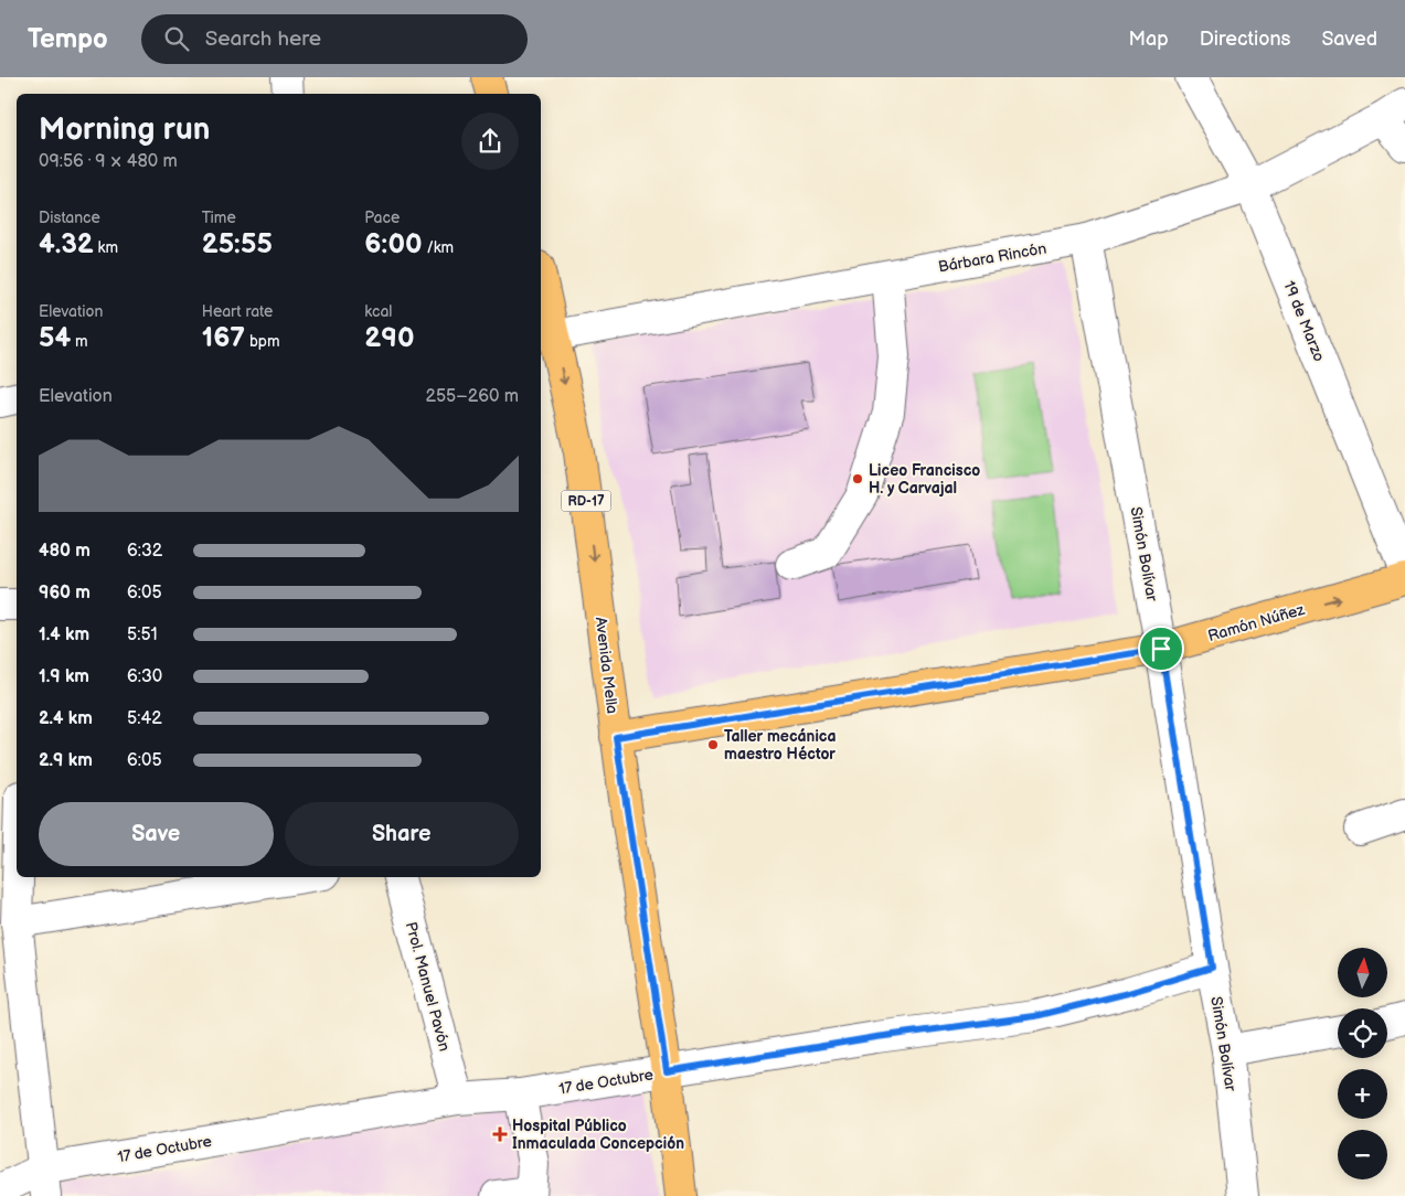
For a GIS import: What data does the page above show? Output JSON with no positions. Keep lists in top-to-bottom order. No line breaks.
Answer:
{"streets":{"main road":["RD-17","Ramón Núñez","Avenida Mella"],"street":["Bárbara Rincón","19 de Marzo","Simón Bolívar","Prol. Manuel Pavón","17 de Octubre"]},"crossings":[["Bárbara Rincón","19 de Marzo"],["Bárbara Rincón","Simón Bolívar"],["Bárbara Rincón","Avenida Mella"],["Simón Bolívar","Ramón Núñez"],["Simón Bolívar","17 de Octubre"],["Ramón Núñez","Avenida Mella"],["Avenida Mella","17 de Octubre"],["Prol. Manuel Pavón","17 de Octubre"]],"one_way":["Avenida Mella"],"places":{"other":["Liceo Francisco H. y Carvajal","Taller mecánica maestro Héctor"],"health":["Hospital Público Inmaculada Concepción"]},"north":"top","page":{"header":"Tempo","search":"Search here","nav":["Map","Directions","Saved"],"heading":["Morning run","09:56 · 9 × 480 m"],"stats":[["Distance","4.32 km"],["Time","25:55"],["Pace","6:00 /km"],["Elevation","54 m"],["Heart rate","167 bpm"],["kcal","290"]],"chart":["Elevation","255–260 m"],"list":[{"name":"480 m","note":"6:32"},{"name":"960 m","note":"6:05"},{"name":"1.4 km","note":"5:51"},{"name":"1.9 km","note":"6:30"},{"name":"2.4 km","note":"5:42"},{"name":"2.9 km","note":"6:05"}],"buttons":["Save","Share"],"map_buttons":["+","−"]}}
